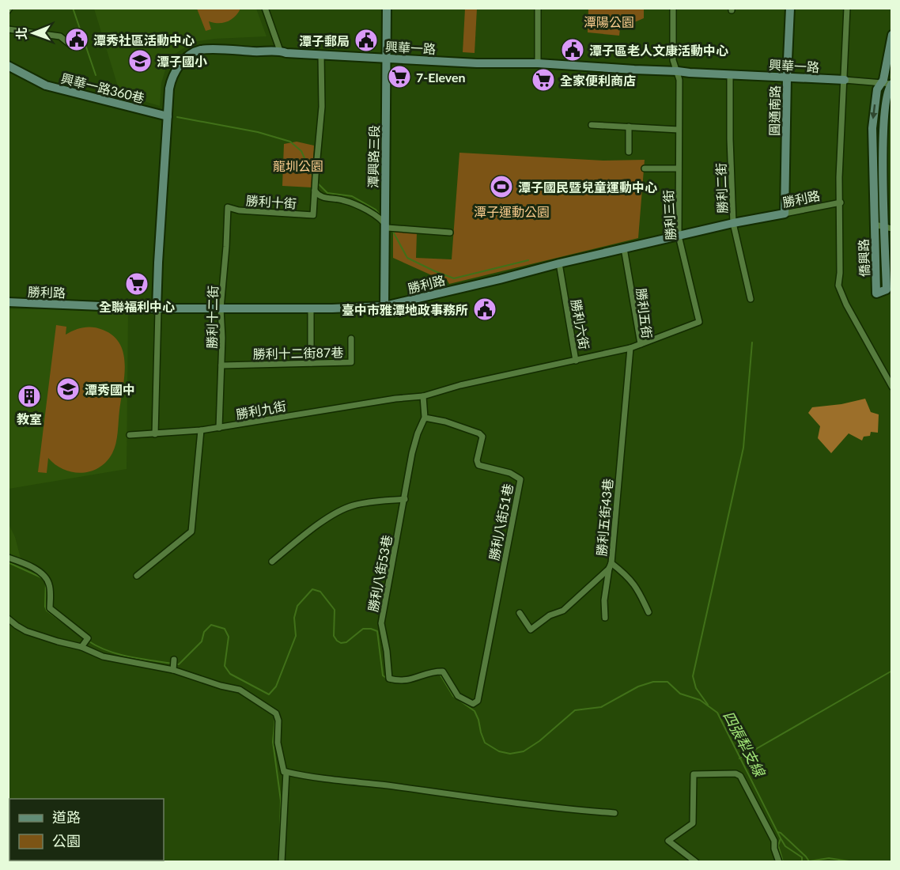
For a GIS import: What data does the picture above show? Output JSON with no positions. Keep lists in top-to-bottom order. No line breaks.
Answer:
{"streets":{"street":["興華一路","興華一路360巷","圓通南路","潭興路三段","勝利二街","勝利路","勝利十街","勝利三街","僑興路","勝利五街","勝利十二街","勝利六街","勝利十二街87巷","勝利九街","勝利五街43巷","勝利八街51巷","勝利八街53巷"]},"crossings":[["興華一路","興華一路360巷"],["興華一路","圓通南路"],["興華一路","潭興路三段"],["興華一路","勝利二街"],["興華一路","勝利路"],["興華一路","勝利三街"],["興華一路","僑興路"],["圓通南路","勝利路"],["潭興路三段","勝利路"],["勝利二街","勝利路"],["勝利路","勝利三街"],["勝利路","勝利五街"],["勝利路","勝利十二街"],["勝利路","勝利六街"],["勝利十街","勝利十二街"],["勝利三街","勝利五街"],["勝利五街","勝利六街"],["勝利五街","勝利五街43巷"],["勝利十二街","勝利十二街87巷"],["勝利十二街","勝利九街"],["勝利六街","勝利九街"],["勝利九街","勝利八街53巷"],["勝利八街51巷","勝利八街53巷"]],"water":["四張犁支線"],"parks":["潭陽公園","龍圳公園","潭子運動公園"],"places":{"public building":["潭秀社區活動中心","潭子郵局","潭子區老人文康活動中心","臺中市雅潭地政事務所"],"school or university":["潭子國小","潭秀國中"],"supermarket":["7-Eleven","全家便利商店","全聯福利中心"],"sports":["潭子國民暨兒童運動中心"],"building":["教室"]},"legend":["道路","公園"],"north":"left"}
